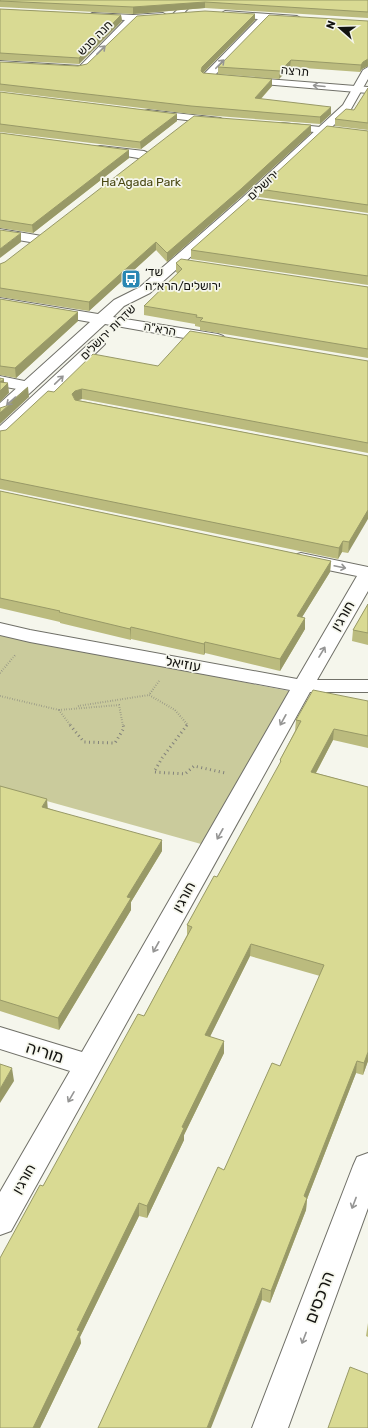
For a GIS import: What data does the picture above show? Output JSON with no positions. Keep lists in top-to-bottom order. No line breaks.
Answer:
{"streets":{"street":["חנה סנש","תרצה","ירושלים","הרא\"ה","שדרות ירושלים","חורגין","עוזיאל","מוריה","הרכסים"]},"crossings":[["תרצה","ירושלים"],["ירושלים","שדרות ירושלים"],["הרא\"ה","שדרות ירושלים"],["חורגין","עוזיאל"],["חורגין","מוריה"]],"one_way":["הרכסים"],"parks":["Ha'Agada Park"],"places":{"bus stop":["שד׳ ירושלים/הרא״ה"]},"north":"left"}
